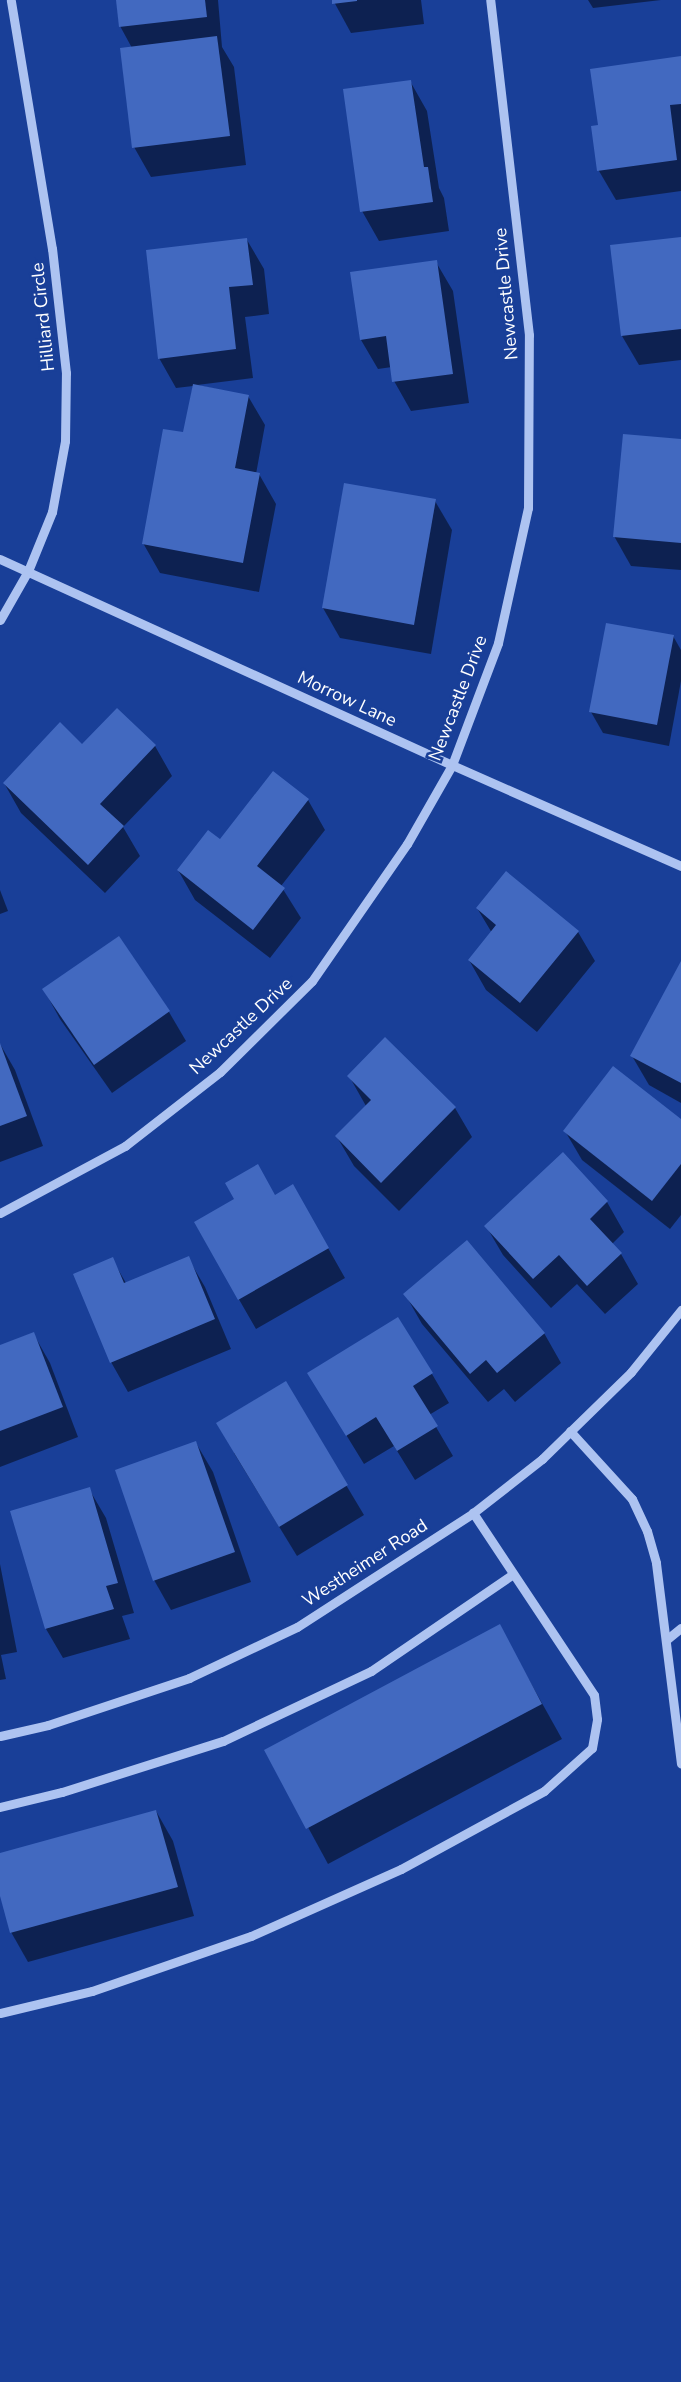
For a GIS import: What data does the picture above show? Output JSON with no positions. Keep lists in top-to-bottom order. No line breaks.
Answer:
{"streets":{"street":["Newcastle Drive","Hilliard Circle","Morrow Lane","Westheimer Road"]},"crossings":[["Newcastle Drive","Morrow Lane"],["Hilliard Circle","Morrow Lane"]]}
